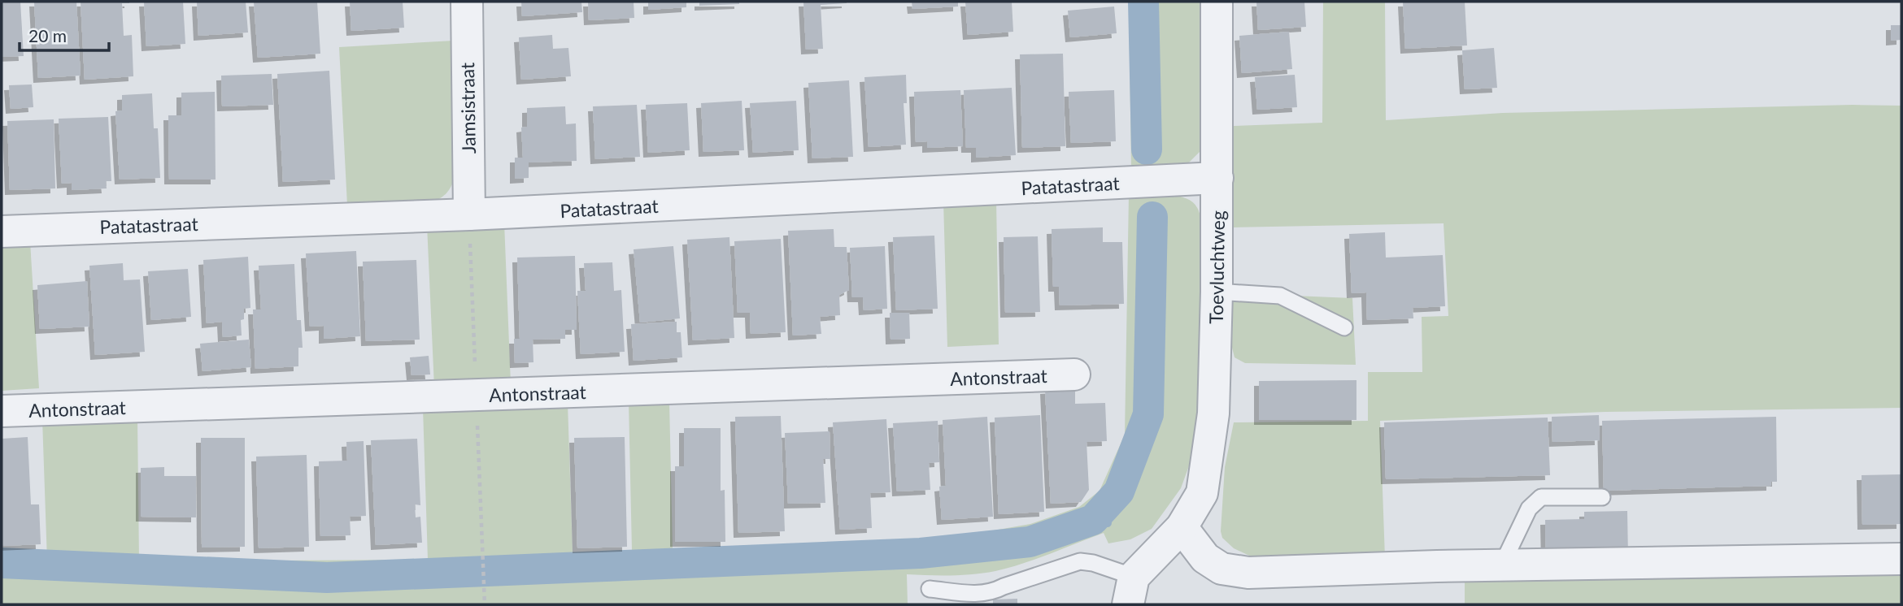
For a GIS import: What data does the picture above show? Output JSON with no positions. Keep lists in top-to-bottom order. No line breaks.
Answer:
{"streets":{"street":["Jamsistraat","Patatastraat","Toevluchtweg","Antonstraat"]},"crossings":[["Jamsistraat","Patatastraat"],["Patatastraat","Toevluchtweg"]],"scale_bar":"20 m"}
